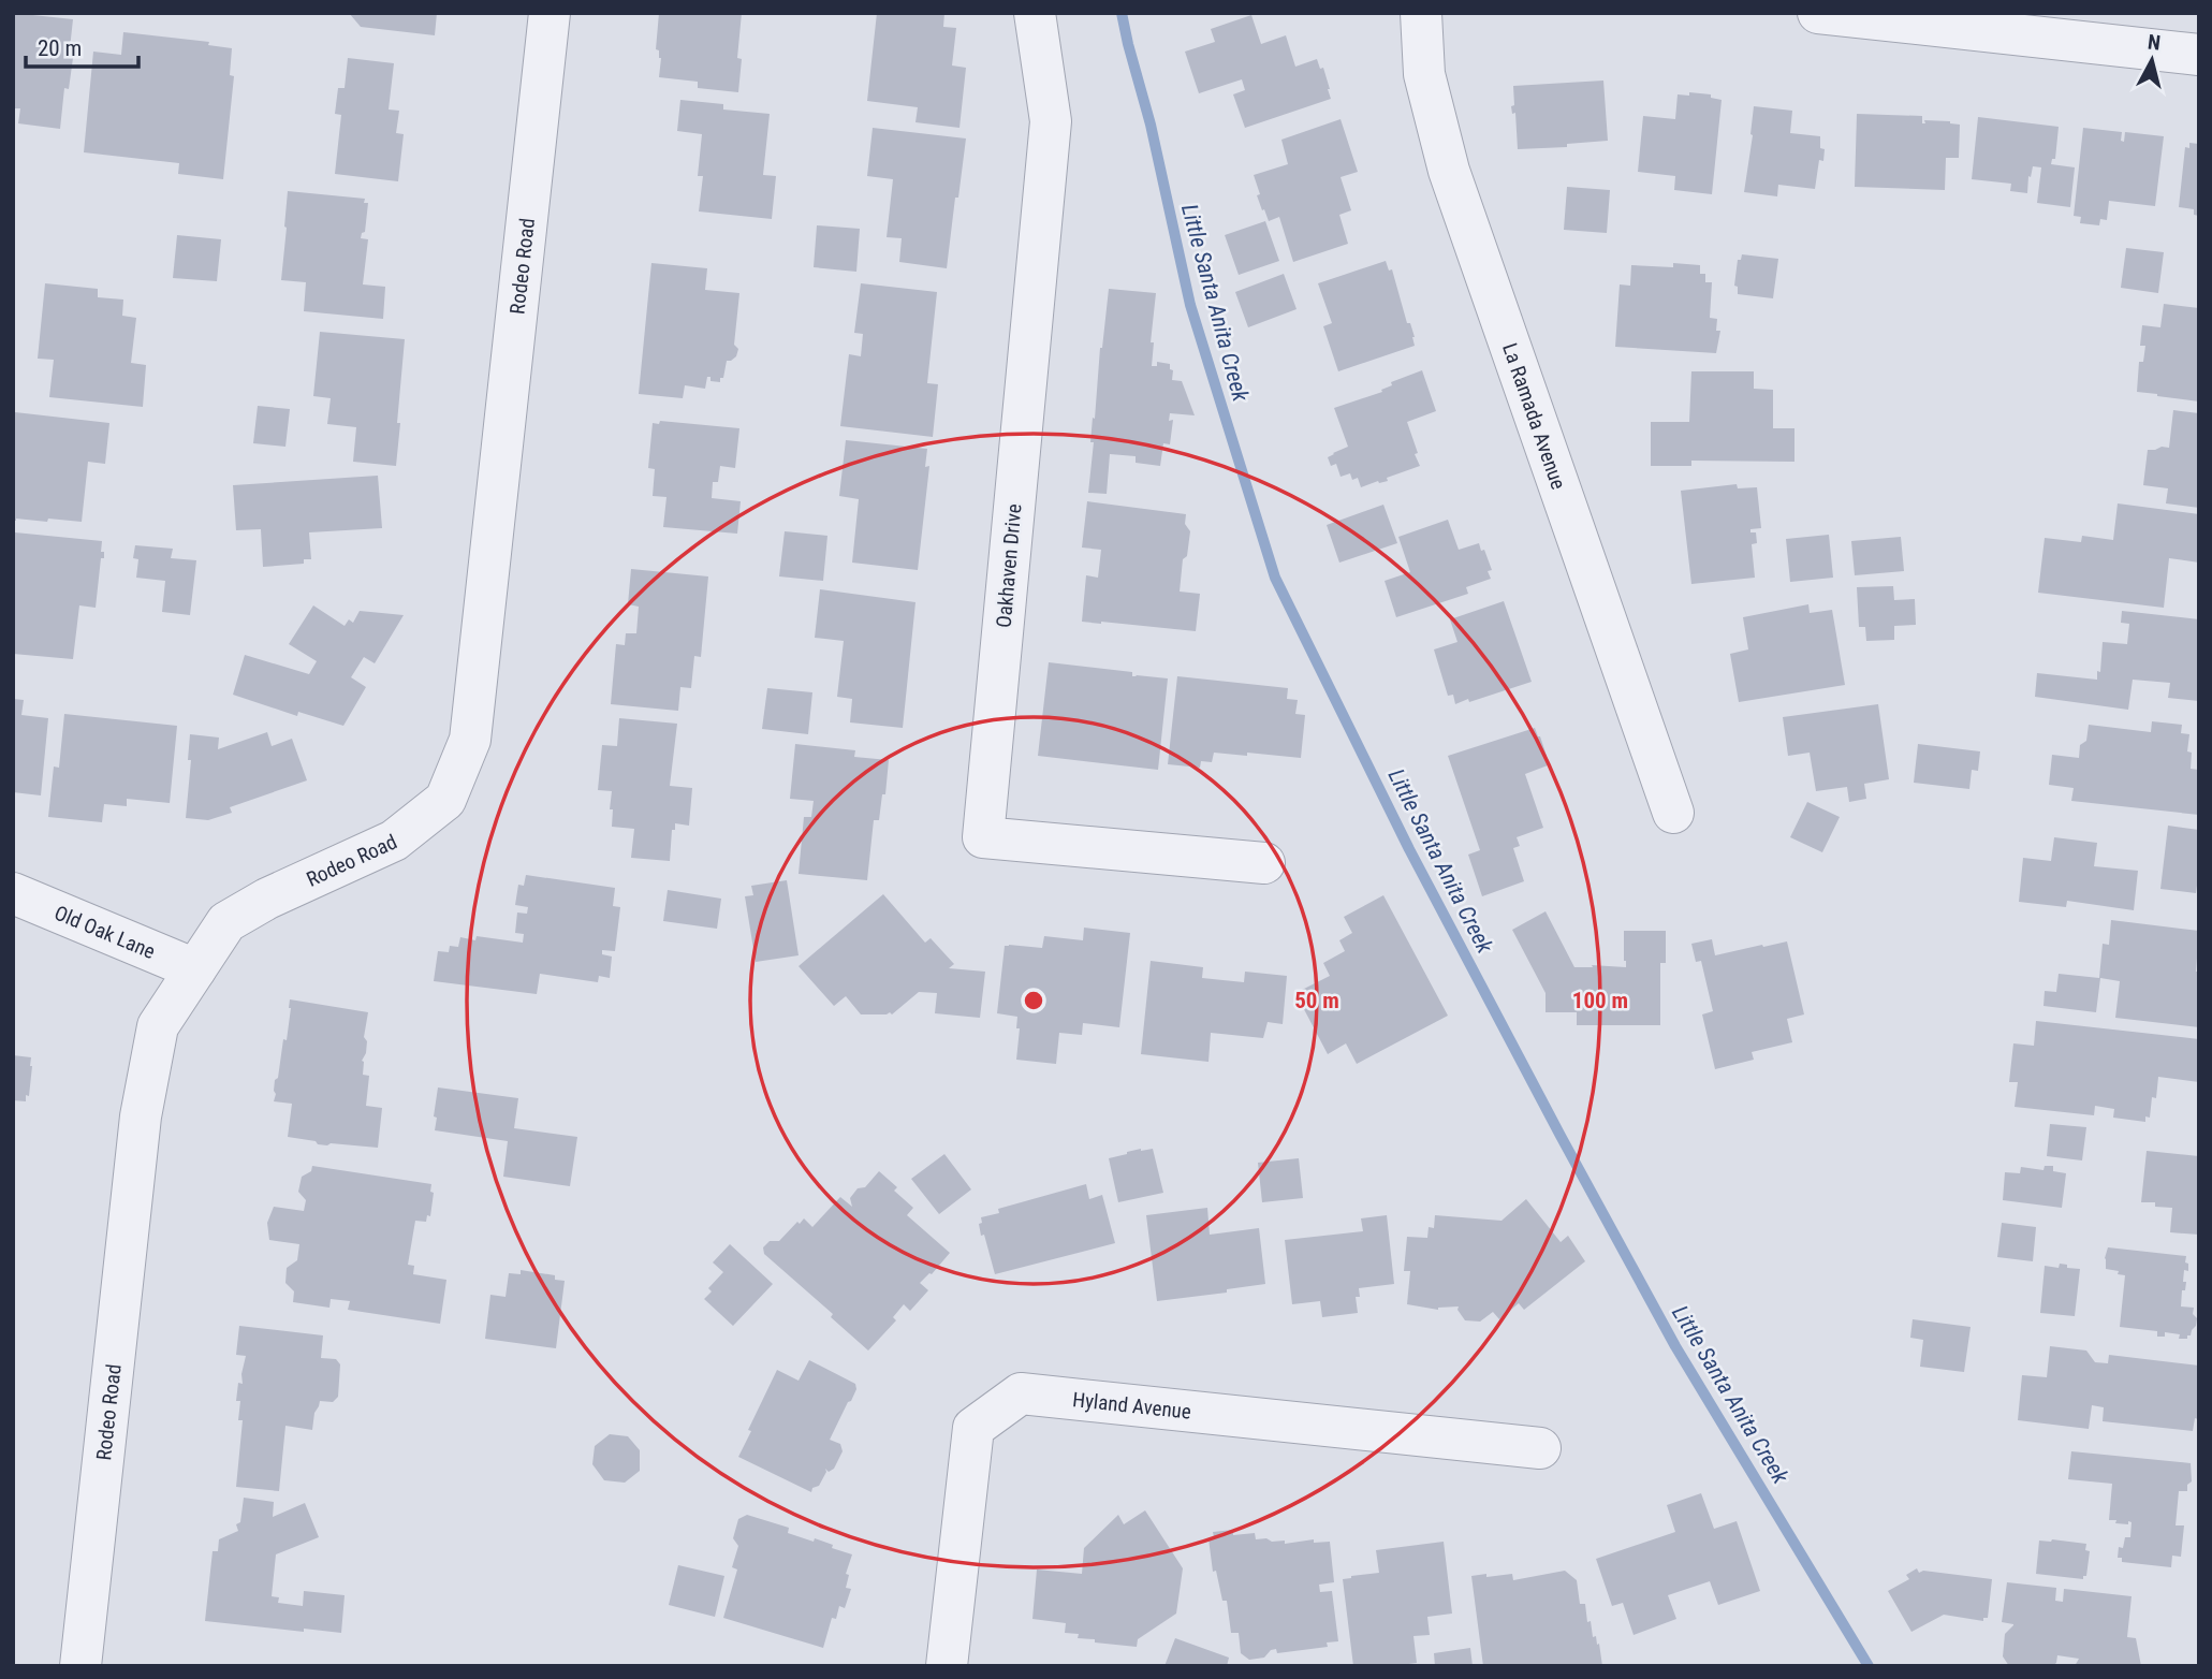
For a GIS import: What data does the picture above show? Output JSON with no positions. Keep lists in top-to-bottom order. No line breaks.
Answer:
{"streets":{"street":["Rodeo Road","La Ramada Avenue","Oakhaven Drive","Old Oak Lane","Hyland Avenue"]},"crossings":[["Rodeo Road","Old Oak Lane"]],"water":["Little Santa Anita Creek"],"scale_bar":"20 m","north":"top","rings":["50 m","100 m"]}
